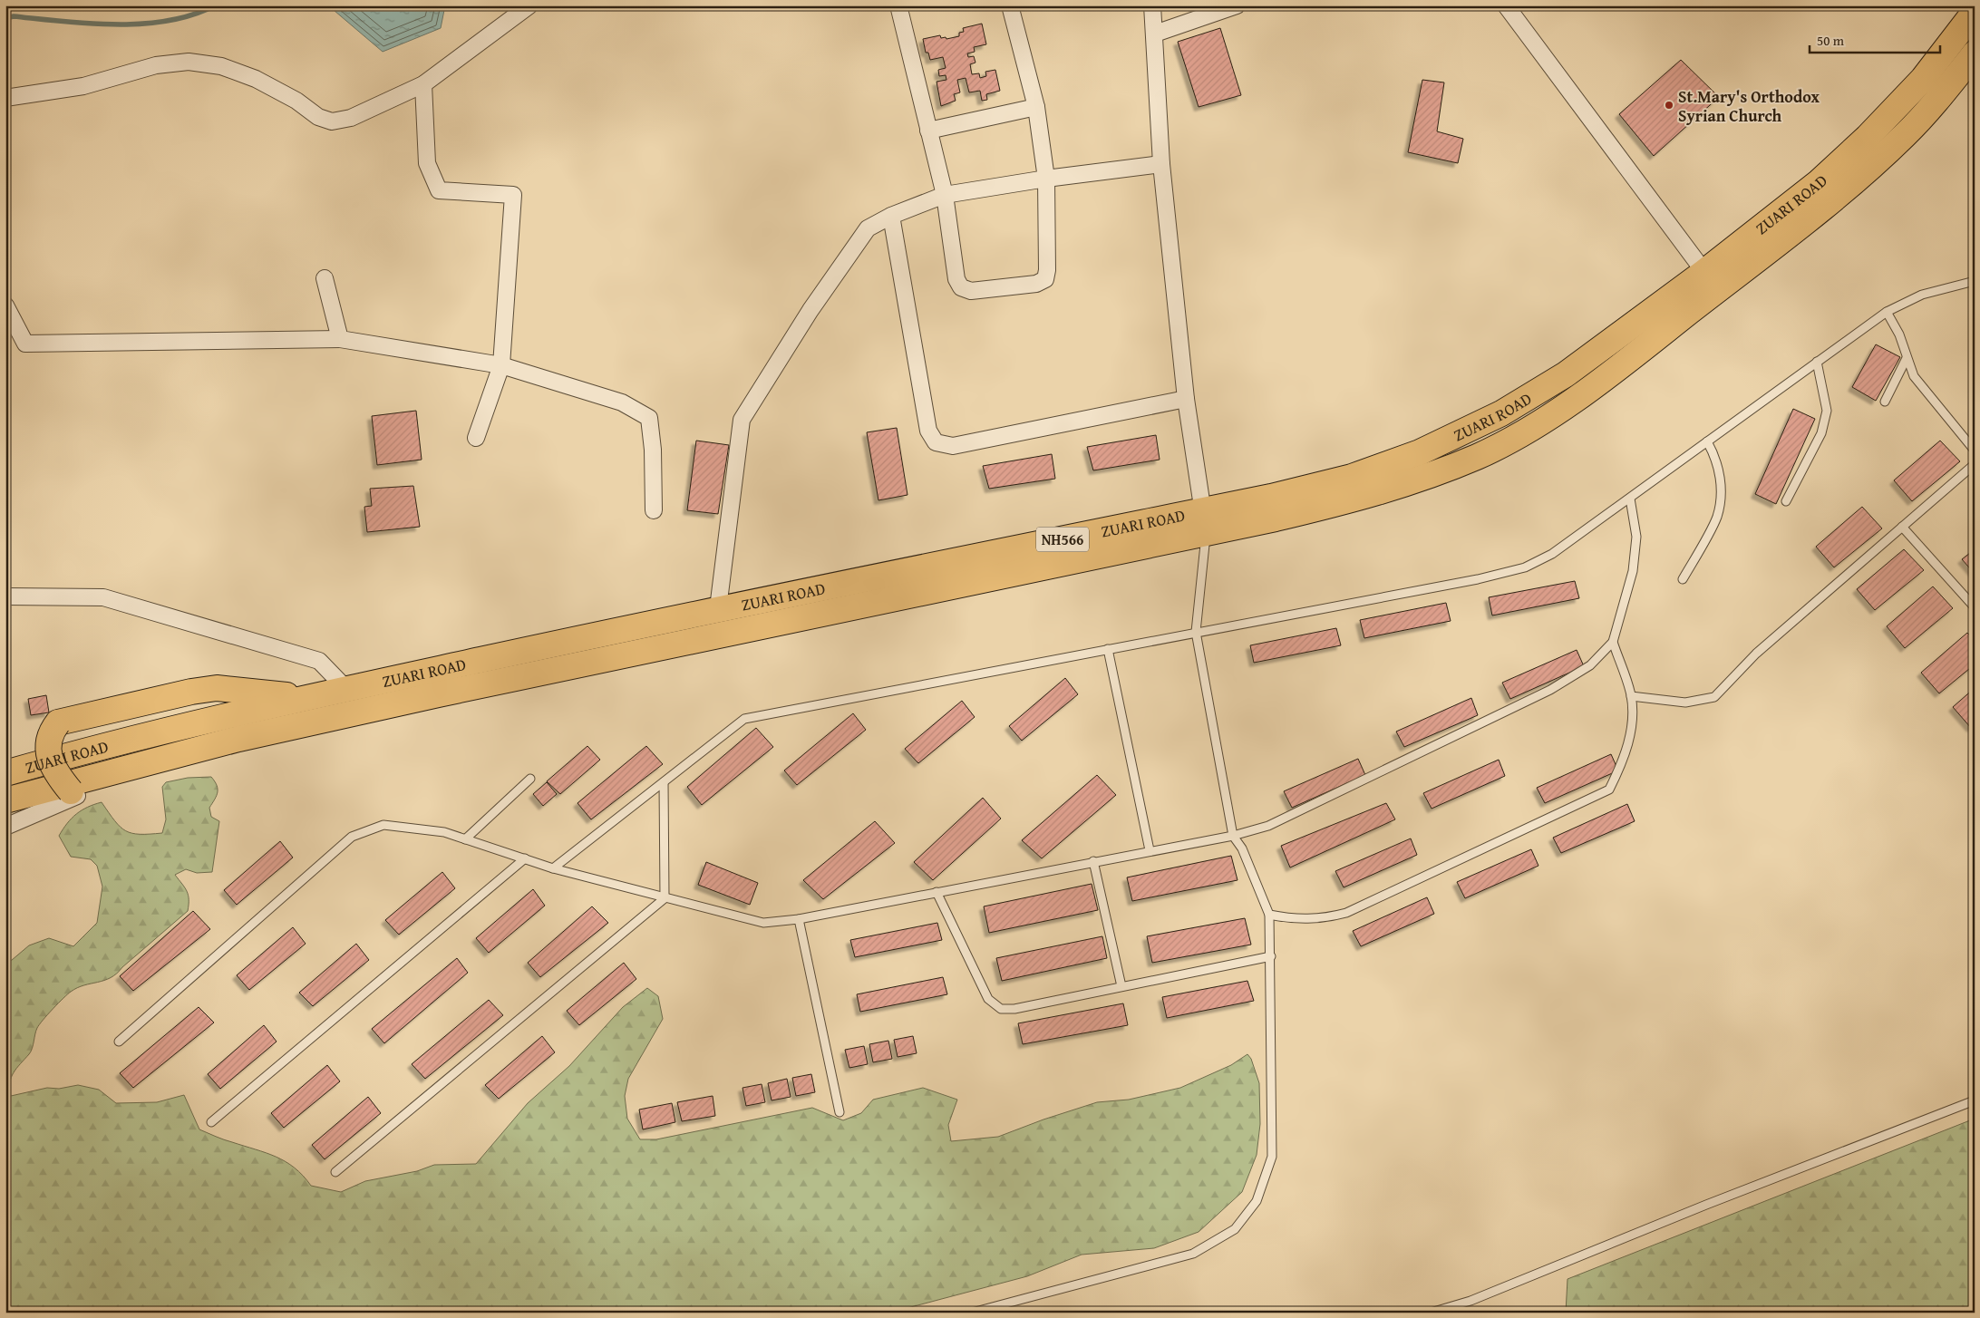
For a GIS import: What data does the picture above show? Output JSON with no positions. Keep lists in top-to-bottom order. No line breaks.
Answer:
{"streets":{"highway":["ZUARI ROAD","NH566"]},"places":["St.Mary's Orthodox Syrian Church"],"scale_bar":"50 m"}
